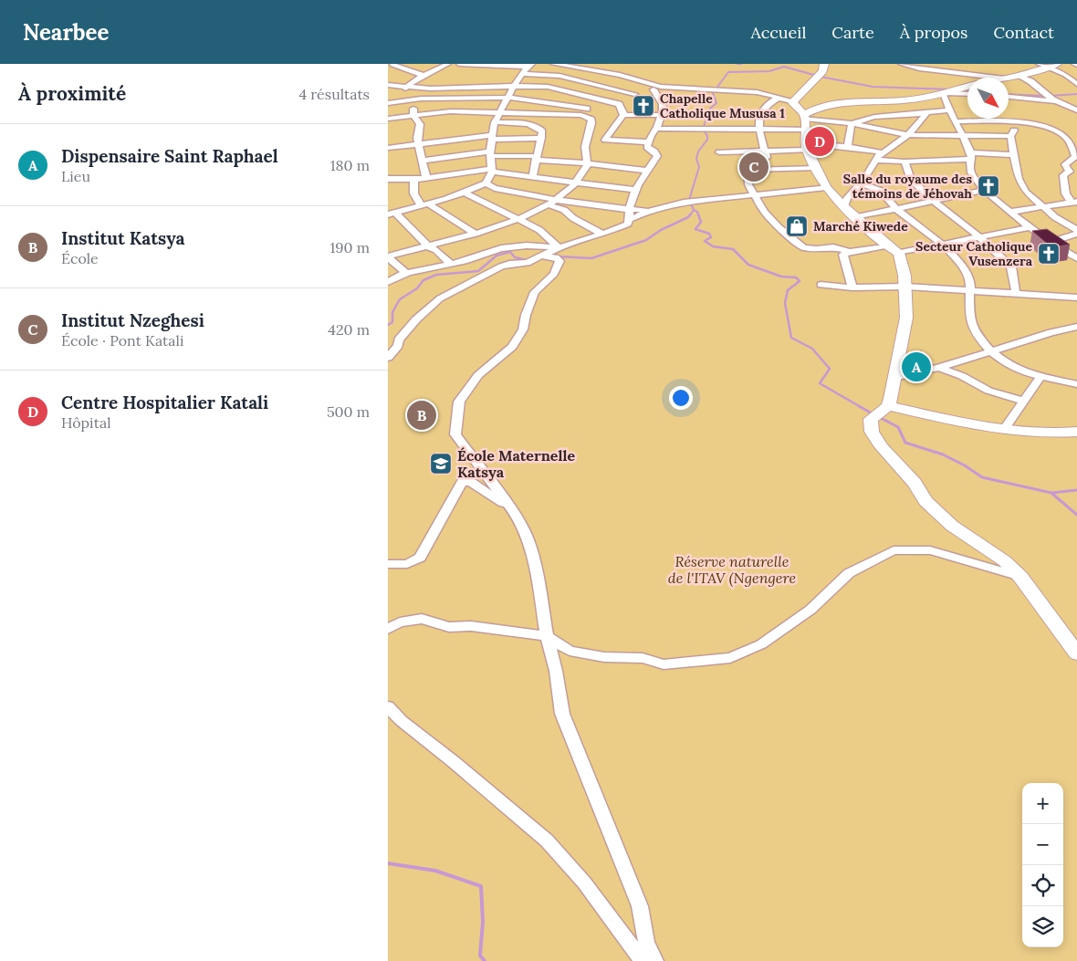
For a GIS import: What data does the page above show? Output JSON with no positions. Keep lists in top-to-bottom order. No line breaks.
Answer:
{"parks":["Réserve naturelle de l'ITAV (Ngengere"],"places":{"church":["Chapelle Catholique Mususa 1","Salle du royaume des témoins de Jéhovah","Secteur Catholique Vusenzera"],"shop":["Marché Kiwede"],"school or university":["École Maternelle Katsya"]},"north":"bottom right","page":{"header":"Nearbee","nav":["Accueil","Carte","À propos","Contact"],"heading":["À proximité","4 résultats"],"list":[{"mark":"A","name":"Dispensaire Saint Raphael","note":"Lieu","value":"180 m"},{"mark":"B","name":"Institut Katsya","note":"École","value":"190 m"},{"mark":"C","name":"Institut Nzeghesi","note":"École · Pont Katali","value":"420 m"},{"mark":"D","name":"Centre Hospitalier Katali","note":"Hôpital","value":"500 m"}],"pins":["D","C","A","B"],"map_buttons":["+","−"]}}
